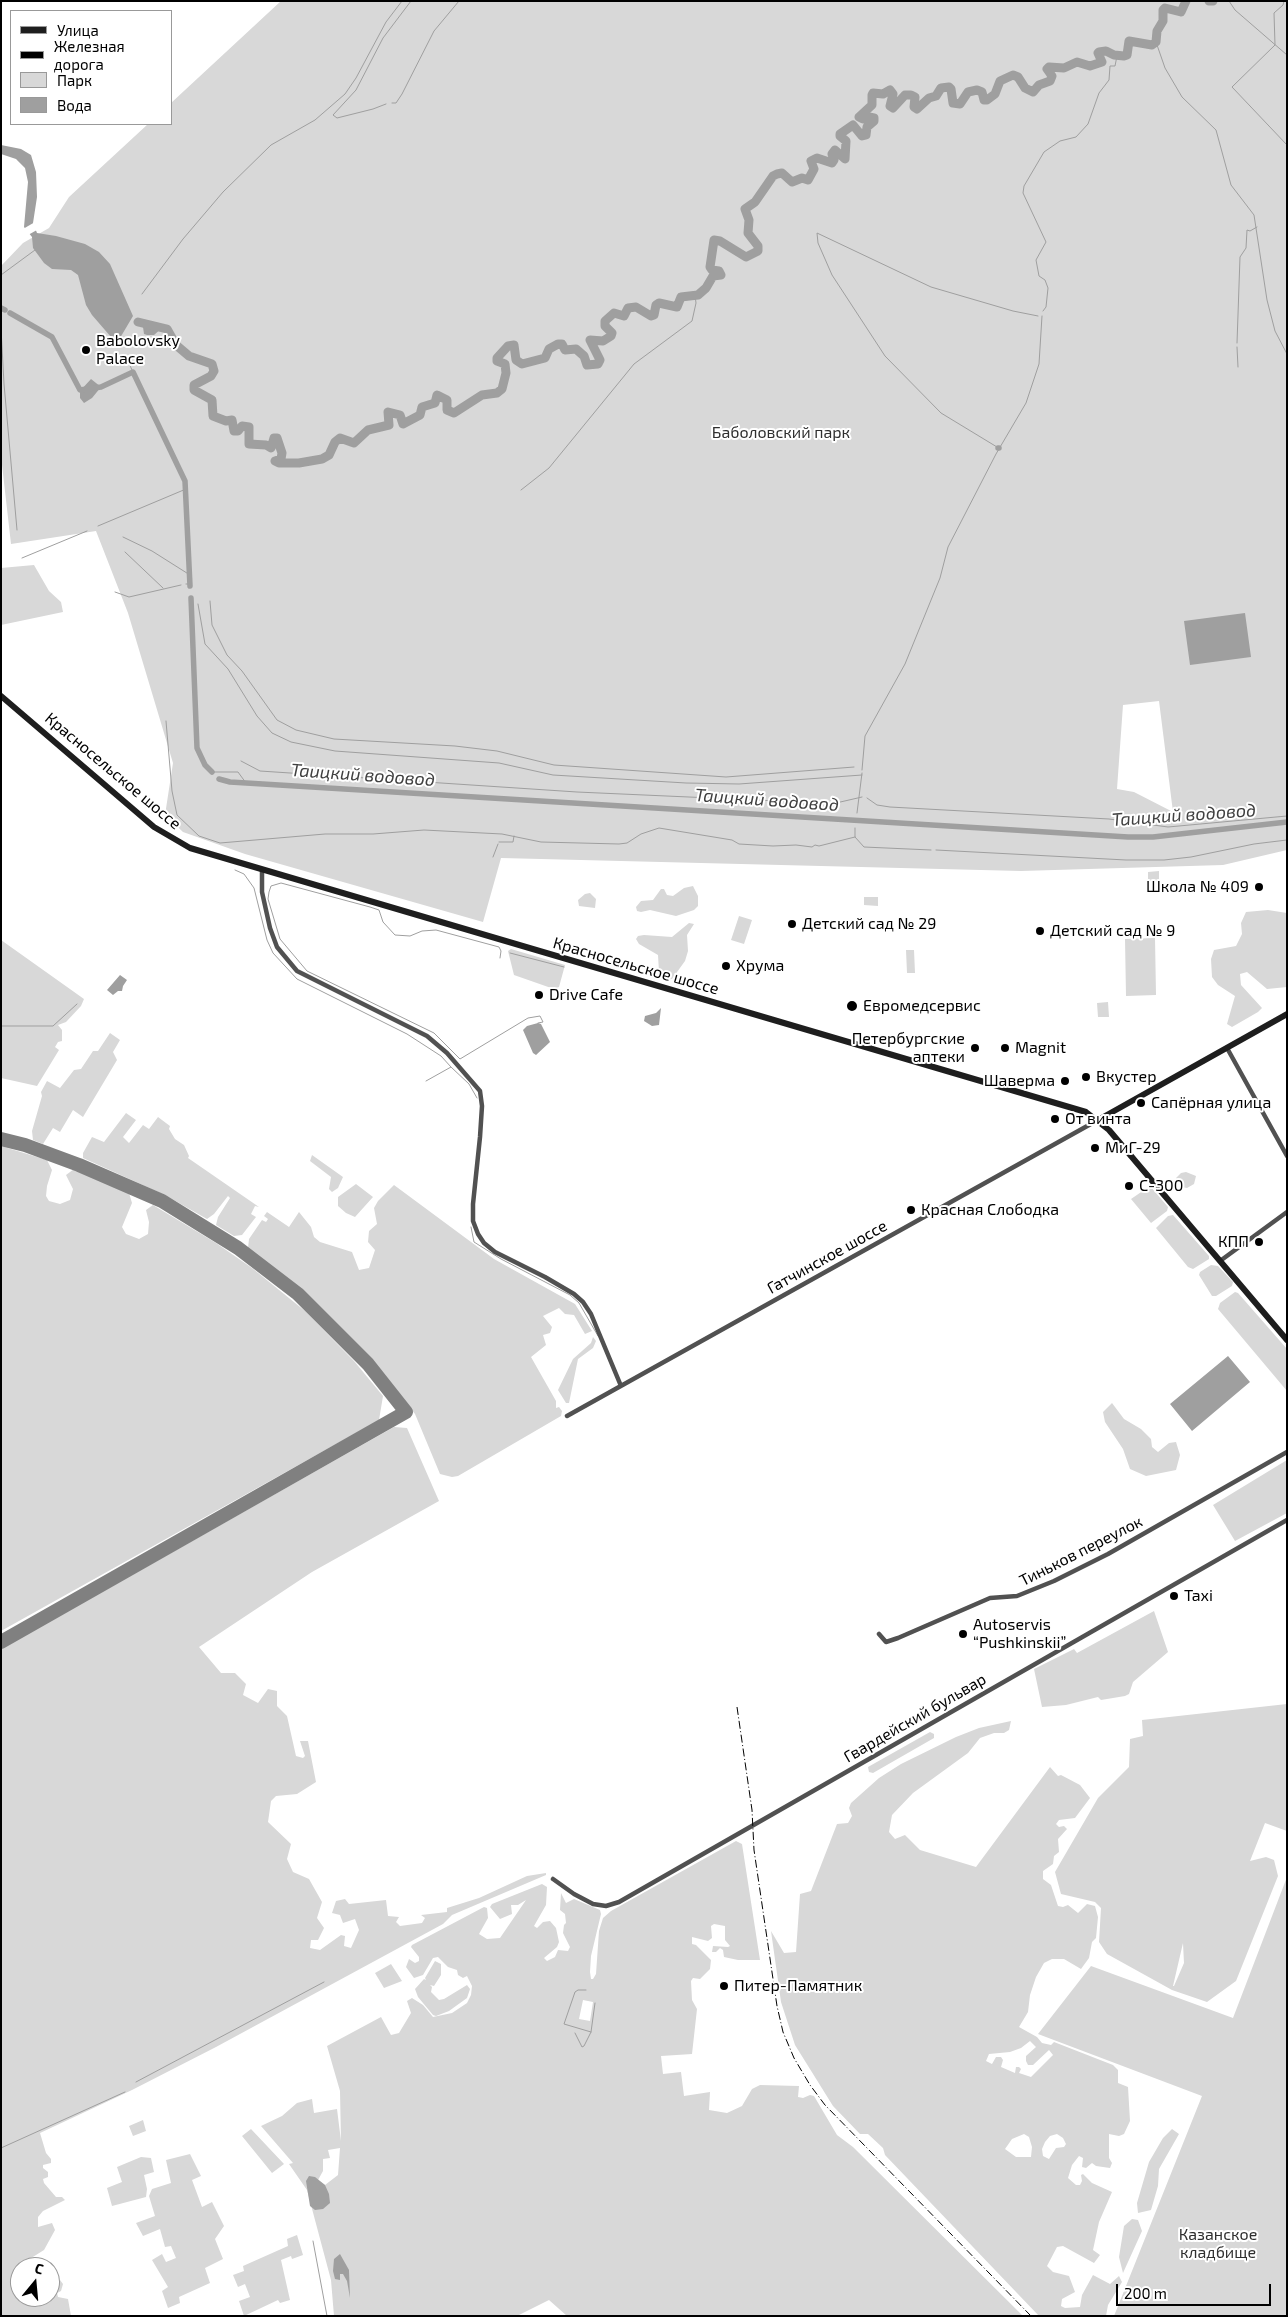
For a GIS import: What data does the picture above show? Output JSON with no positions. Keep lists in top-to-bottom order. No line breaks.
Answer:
{"streets":{"main road":["Красносельское шоссе"],"street":["Гатчинское шоссе","Тиньков переулок","Гвардейский бульвар"]},"crossings":[["Красносельское шоссе","Гатчинское шоссе"]],"water":["Таицкий водовод"],"parks":["Баболовский парк","Казанское кладбище"],"places":["Babolovsky Palace","Школа № 409","Детский сад № 29","Детский сад № 9","Хрума","Drive Cafe","Евромедсервис","Петербургские аптеки","Magnit","Вкустер","Шаверма","Сапёрная улица","От винта","МиГ-29","С-300","Красная Слободка","КПП","Taxi","Autoservis “Pushkinskii”","Питер-Памятник"],"legend":["Улица","Железная дорога","Парк","Вода"],"scale_bar":"200 m","north":"top"}
